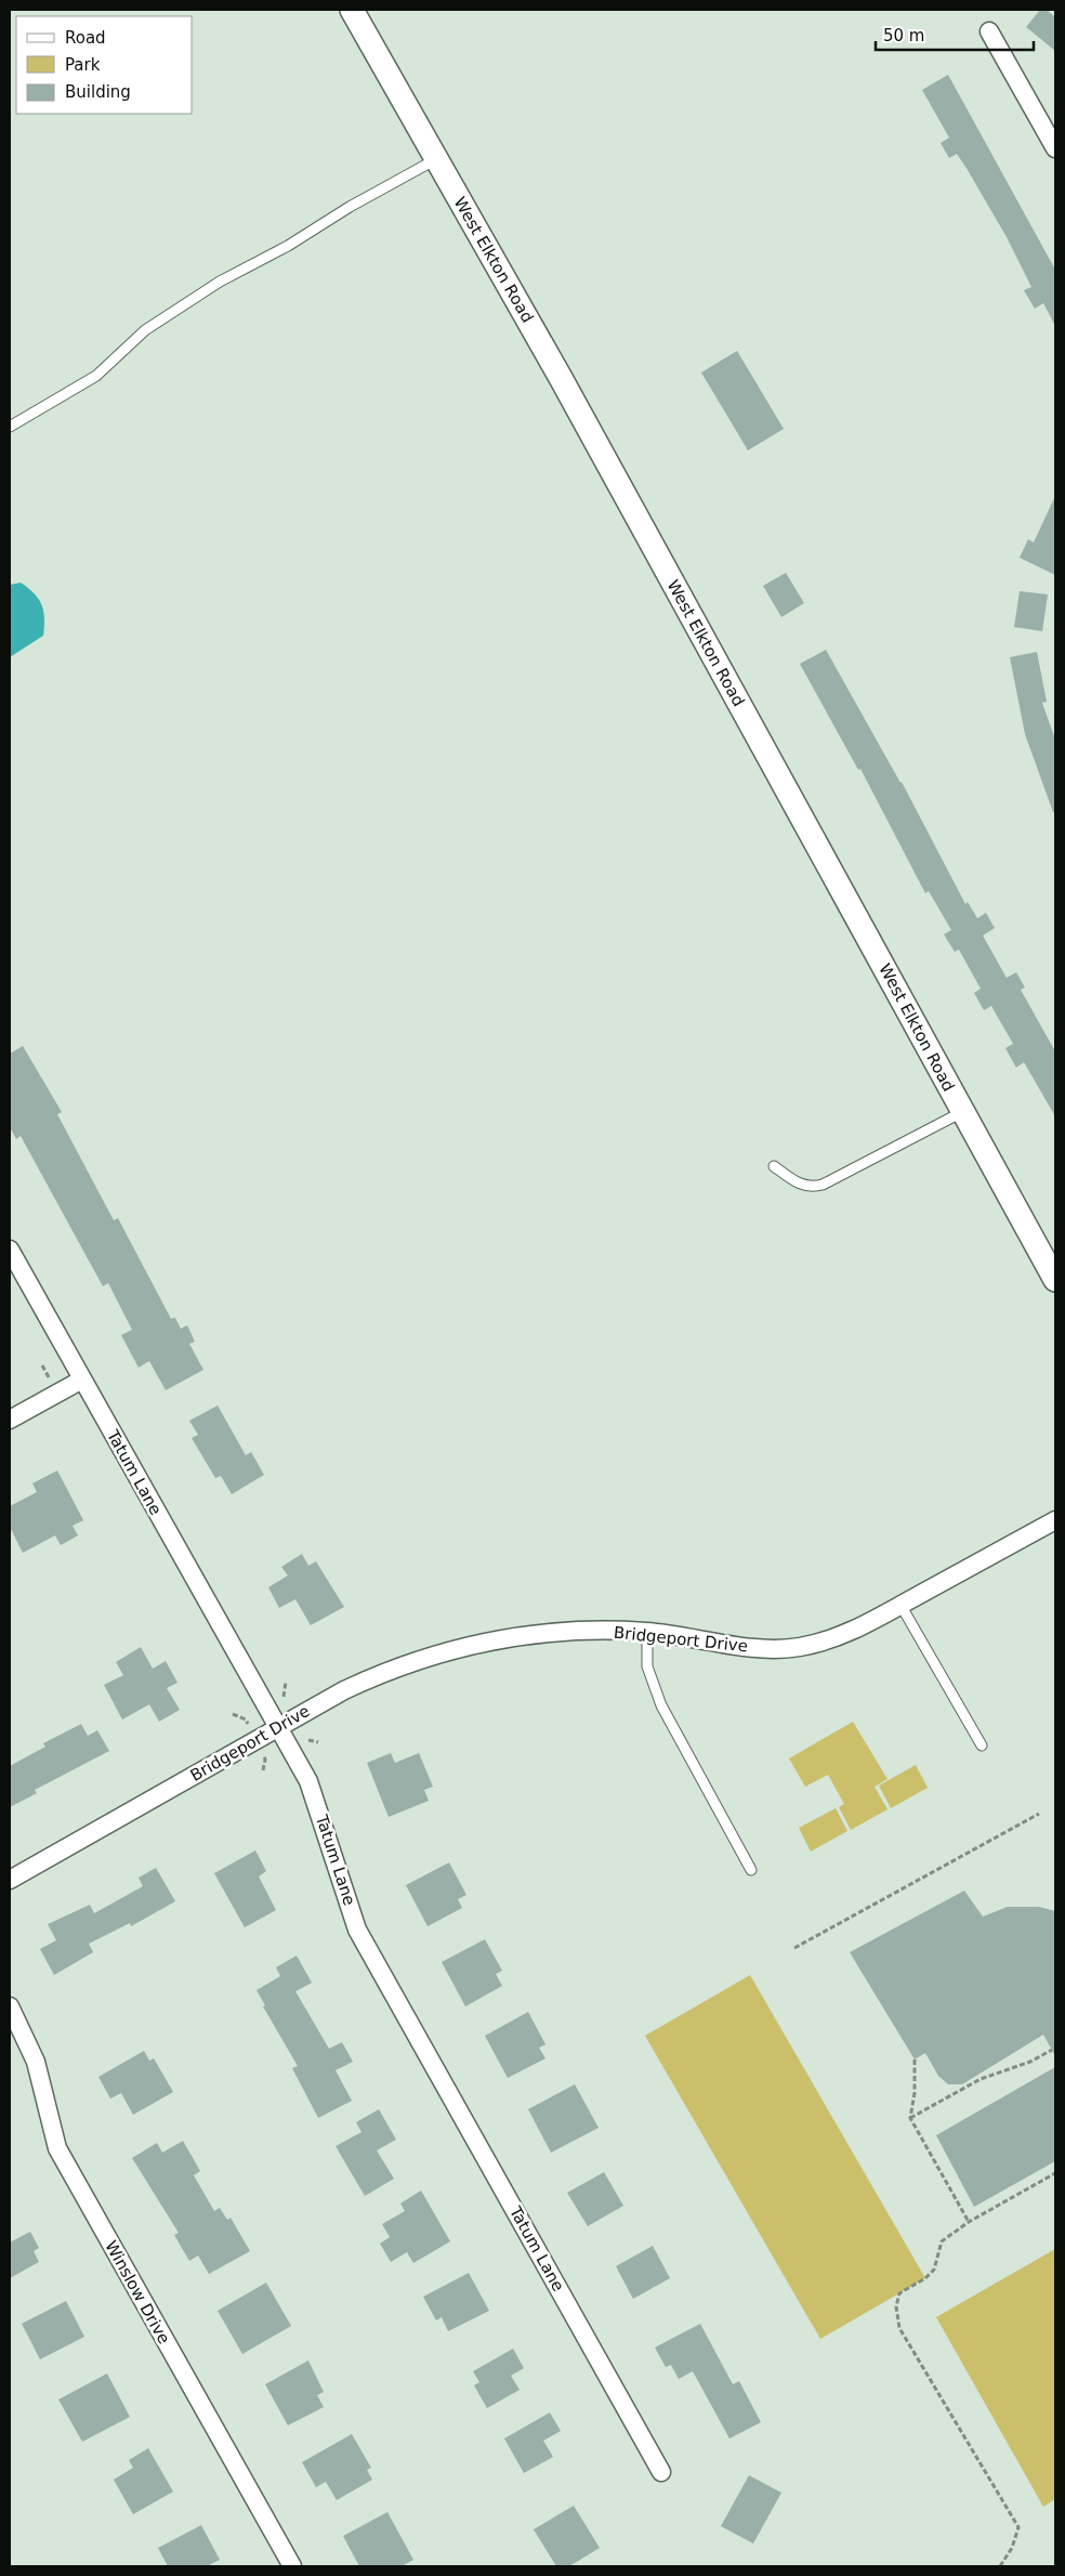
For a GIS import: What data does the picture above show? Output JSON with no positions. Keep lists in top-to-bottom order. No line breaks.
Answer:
{"streets":{"street":["West Elkton Road","Tatum Lane","Bridgeport Drive","Winslow Drive"]},"crossings":[["Tatum Lane","Bridgeport Drive"]],"legend":["Road","Park","Building"],"scale_bar":"50 m"}
